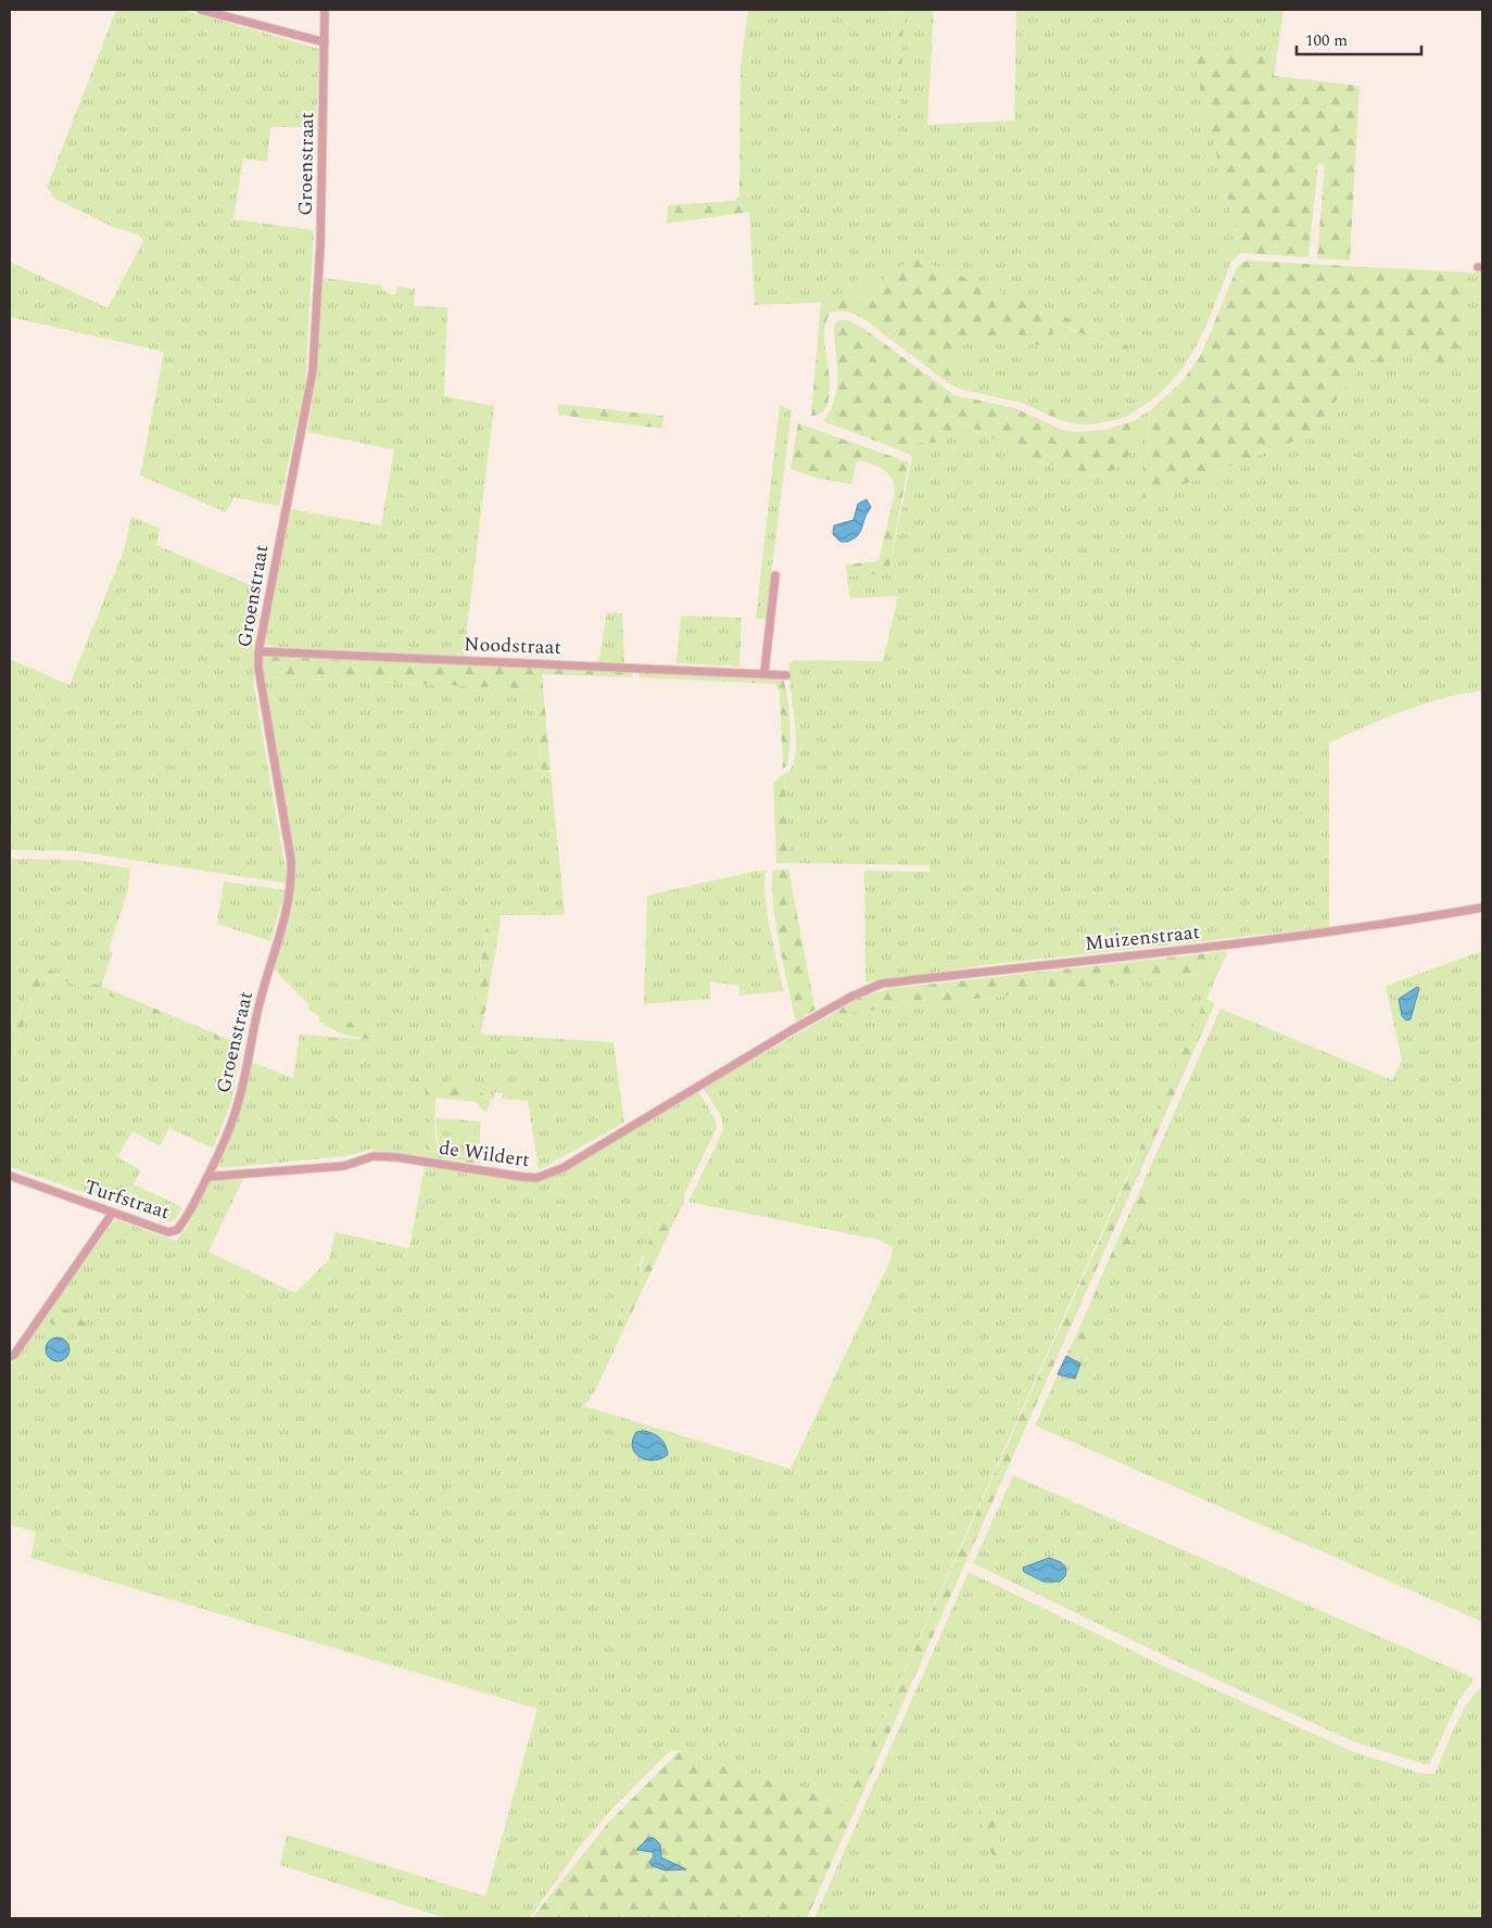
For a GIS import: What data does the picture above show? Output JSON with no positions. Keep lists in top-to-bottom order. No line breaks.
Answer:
{"streets":{"street":["Groenstraat","Noodstraat","Muizenstraat","de Wildert","Turfstraat"]},"crossings":[["Groenstraat","Noodstraat"],["Groenstraat","de Wildert"],["Groenstraat","Turfstraat"],["Muizenstraat","de Wildert"],["de Wildert","Turfstraat"]],"scale_bar":"100 m"}
